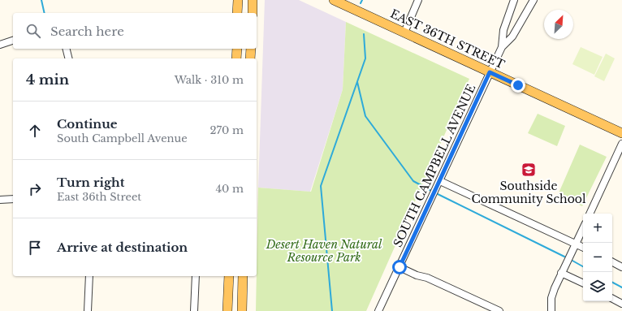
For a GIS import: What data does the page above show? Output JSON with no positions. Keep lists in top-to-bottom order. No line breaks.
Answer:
{"streets":{"main road":["EAST 36TH STREET"],"street":["SOUTH CAMPBELL AVENUE"]},"crossings":[["EAST 36TH STREET","SOUTH CAMPBELL AVENUE"]],"parks":["Desert Haven Natural Resource Park"],"places":{"school or university":["Southside Community School"]},"north":"top right","page":{"search":"Search here","heading":["4 min","Walk · 310 m"],"list":[["Continue","South Campbell Avenue","270 m"],["Turn right","East 36th Street","40 m"],"Arrive at destination"],"map_buttons":["+","−"]}}
